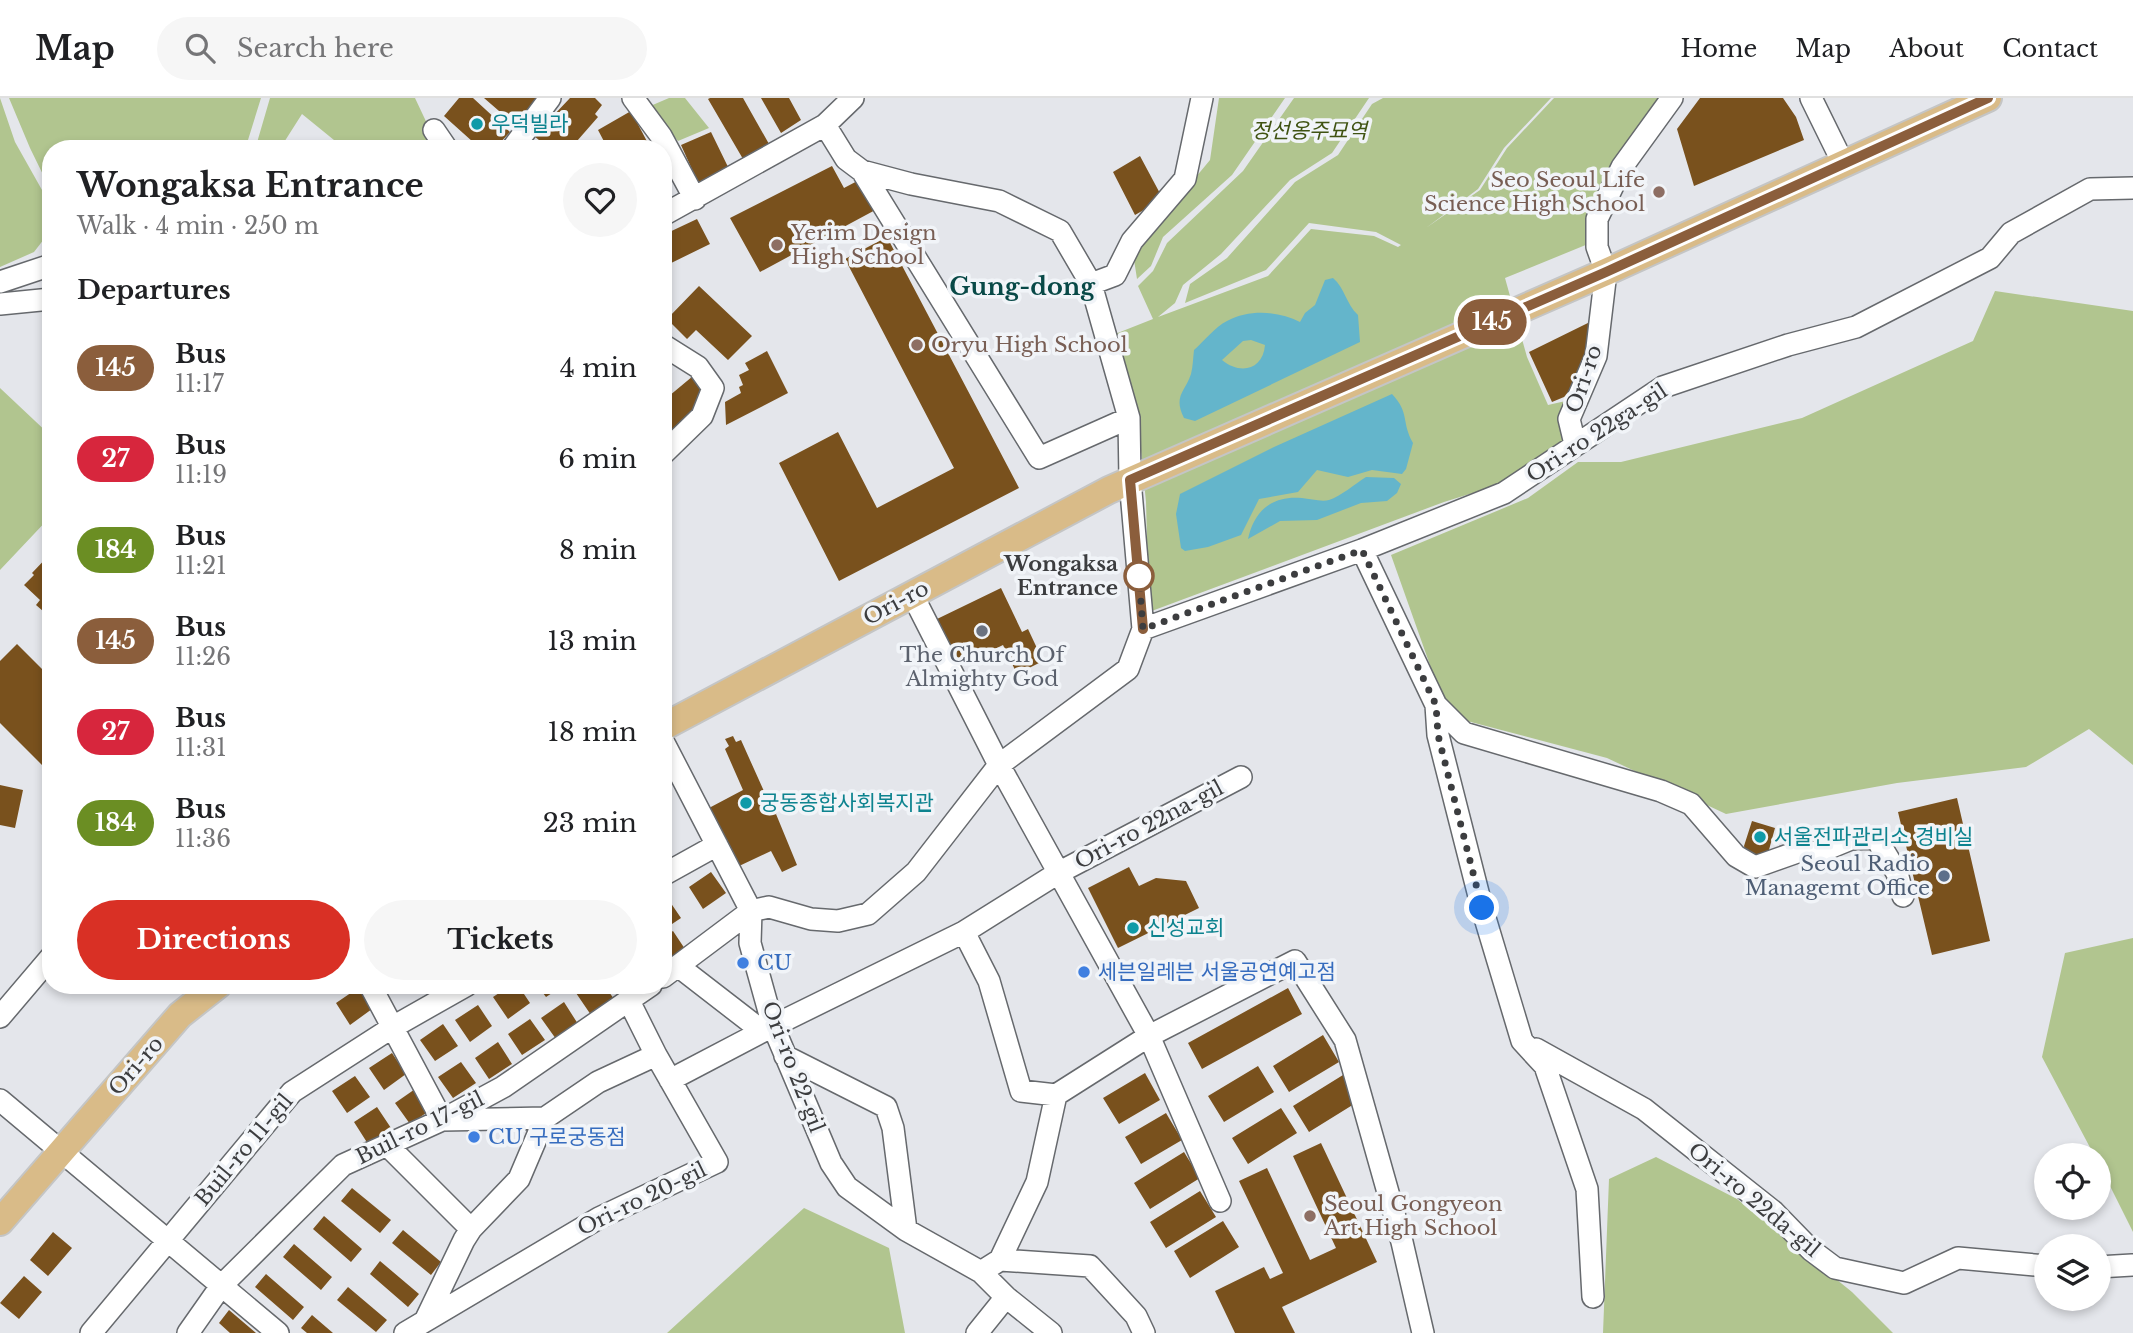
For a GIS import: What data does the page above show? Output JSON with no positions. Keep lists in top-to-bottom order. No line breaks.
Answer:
{"streets":{"main road":["Ori-ro"],"street":["Ori-ro 22ga-gil","Ori-ro 22na-gil","Ori-ro 22-gil","Buil-ro 17-gil","Buil-ro 11-gil","Ori-ro 20-gil","Ori-ro 22da-gil"]},"crossings":[["Ori-ro","Ori-ro 22ga-gil"],["Ori-ro","Ori-ro 22na-gil"],["Ori-ro 22na-gil","Ori-ro 22-gil"],["Ori-ro 22na-gil","Ori-ro 20-gil"],["Buil-ro 17-gil","Ori-ro 20-gil"]],"districts":["Gung-dong"],"parks":["정선옹주묘역"],"places":["우덕빌라","Seo Seoul Life Science High School","Yerim Design High School","Oryu High School","Wongaksa Entrance","The Church Of Almighty God","궁동종합사회복지관","서울전파관리소 경비실","Seoul Radio Managemt Office","신성교회","CU","세븐일레븐 서울공연예고점","CU 구로궁동점","Seoul Gongyeon Art High School"],"lines":["bus line 145"],"page":{"header":"Map","search":"Search here","nav":["Home","Map","About","Contact"],"on_map":"145","heading":[["Wongaksa Entrance","Walk · 4 min · 250 m"],"Departures"],"list":[{"mark":"145","name":"Bus","note":"11:17","value":"4 min"},{"mark":"27","name":"Bus","note":"11:19","value":"6 min"},{"mark":"184","name":"Bus","note":"11:21","value":"8 min"},{"mark":"145","name":"Bus","note":"11:26","value":"13 min"},{"mark":"27","name":"Bus","note":"11:31","value":"18 min"},{"mark":"184","name":"Bus","note":"11:36","value":"23 min"}],"buttons":["Directions","Tickets"]}}
